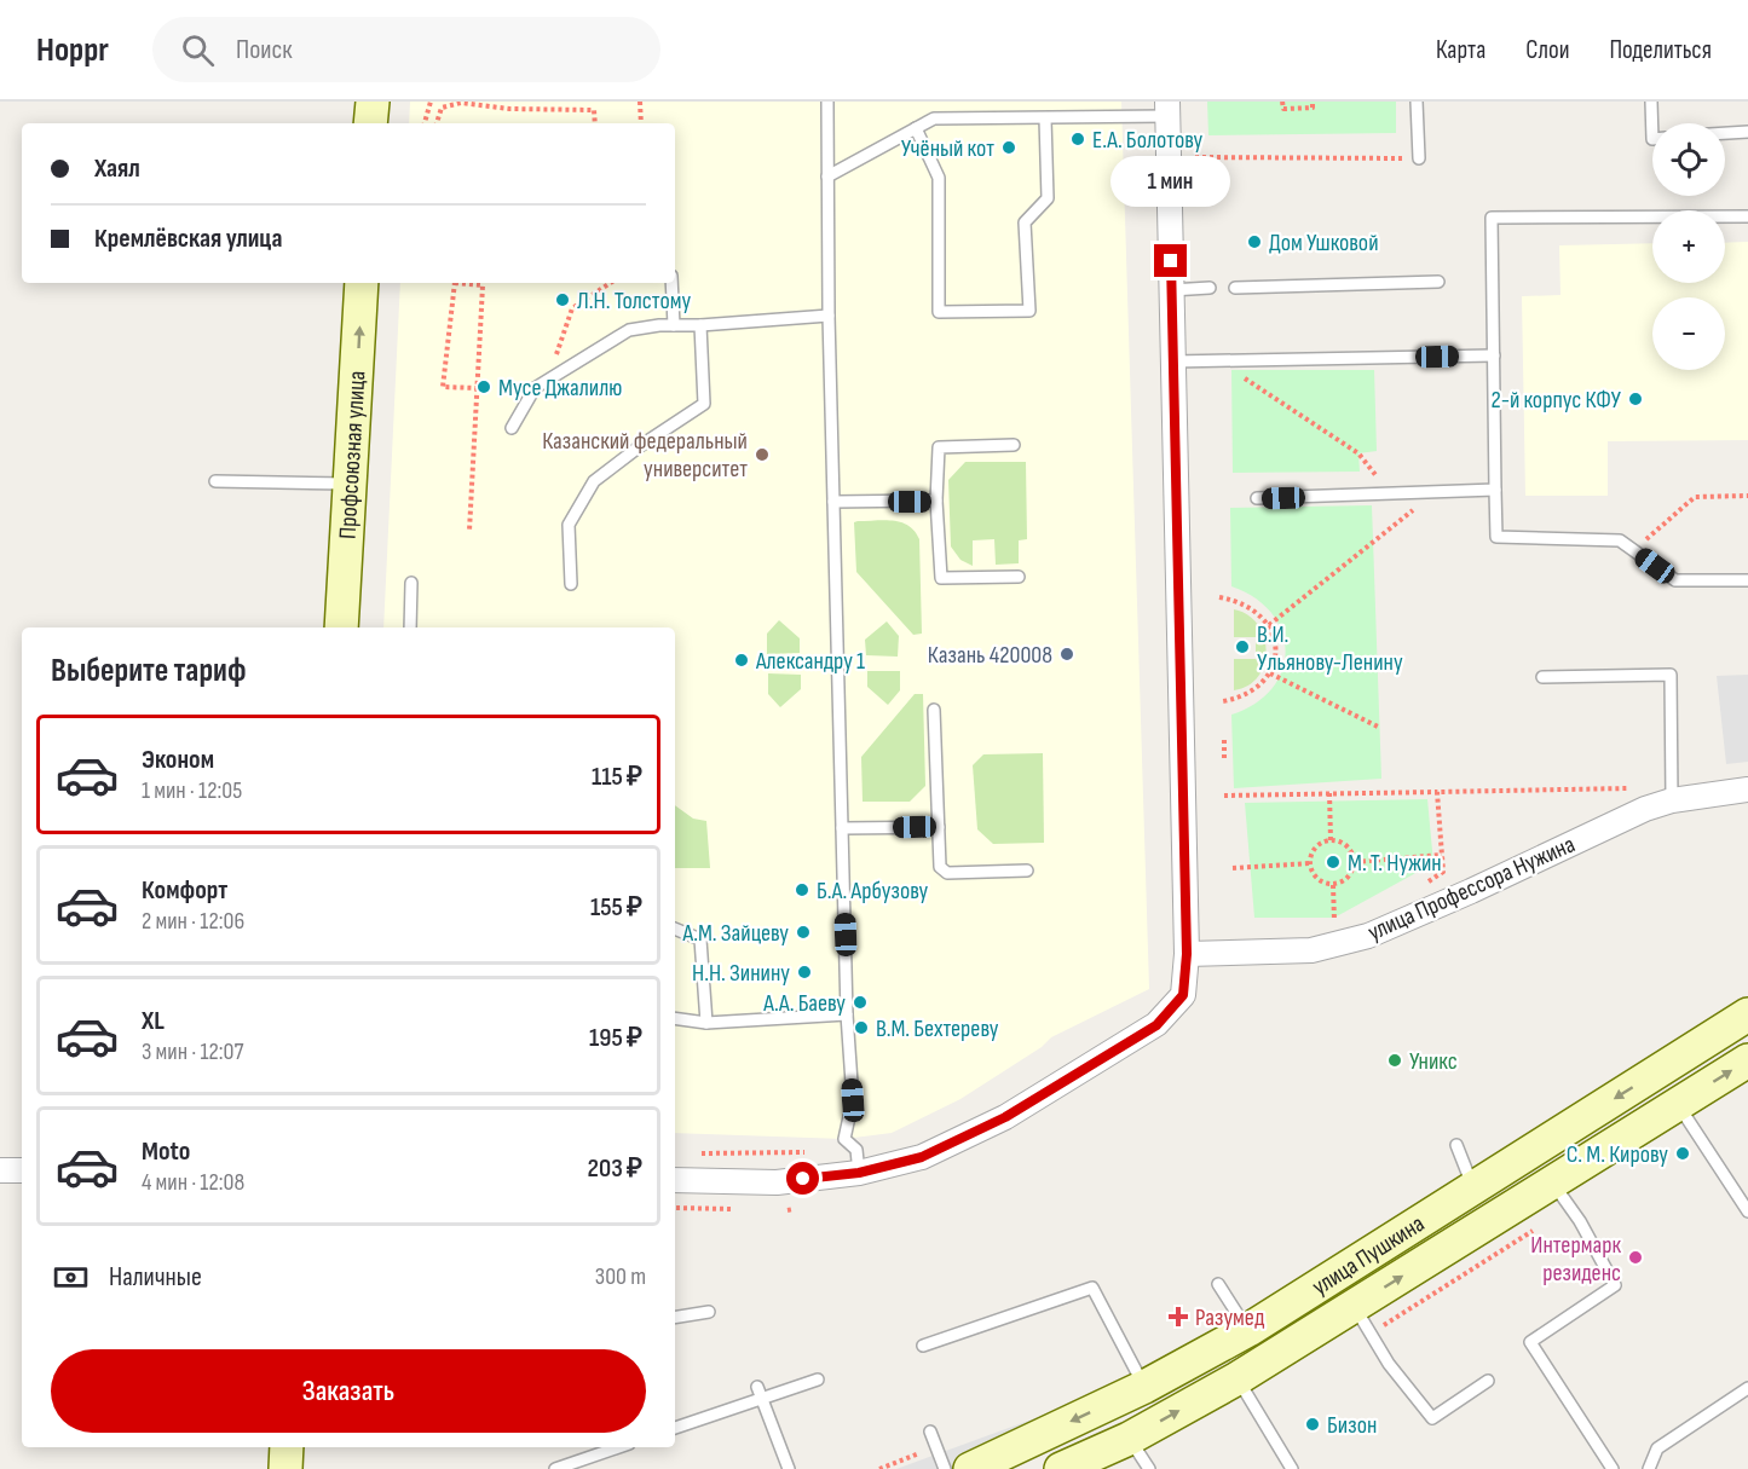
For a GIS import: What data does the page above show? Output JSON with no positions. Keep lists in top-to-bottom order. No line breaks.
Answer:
{"streets":{"main road":["Профсоюзная улица","улица Пушкина"],"street":["улица Профессора Нужина"]},"one_way":["Профсоюзная улица"],"places":{"other":["Е.А. Болотову","Учёный кот","Дом Ушковой","Л.Н. Толстому","Мусе Джалилю","2-й корпус КФУ","Казанский федеральный университет","В.И. Ульянову-Ленину","Казань 420008","Александру 1","М. Т. Нужин","Б.А. Арбузову","А.М. Зайцеву","Н.Н. Зинину","А.А. Баеву","В.М. Бехтереву","Уникс","С. М. Кирову","Интермарк резиденс","Бизон"],"health":["Разумед"]},"page":{"header":"Hoppr","search":"Поиск","nav":["Карта","Слои","Поделиться"],"map_buttons":["+","−"],"banner":["Хаял","Кремлёвская улица"],"bubble":"1 мин","heading":"Выберите тариф","list":[{"name":"Эконом","note":"1 мин · 12:05","value":"115 ₽"},{"name":"Комфорт","note":"2 мин · 12:06","value":"155 ₽"},{"name":"XL","note":"3 мин · 12:07","value":"195 ₽"},{"name":"Moto","note":"4 мин · 12:08","value":"203 ₽"}],"pay":["Наличные","300 m"],"buttons":"Заказать"}}
